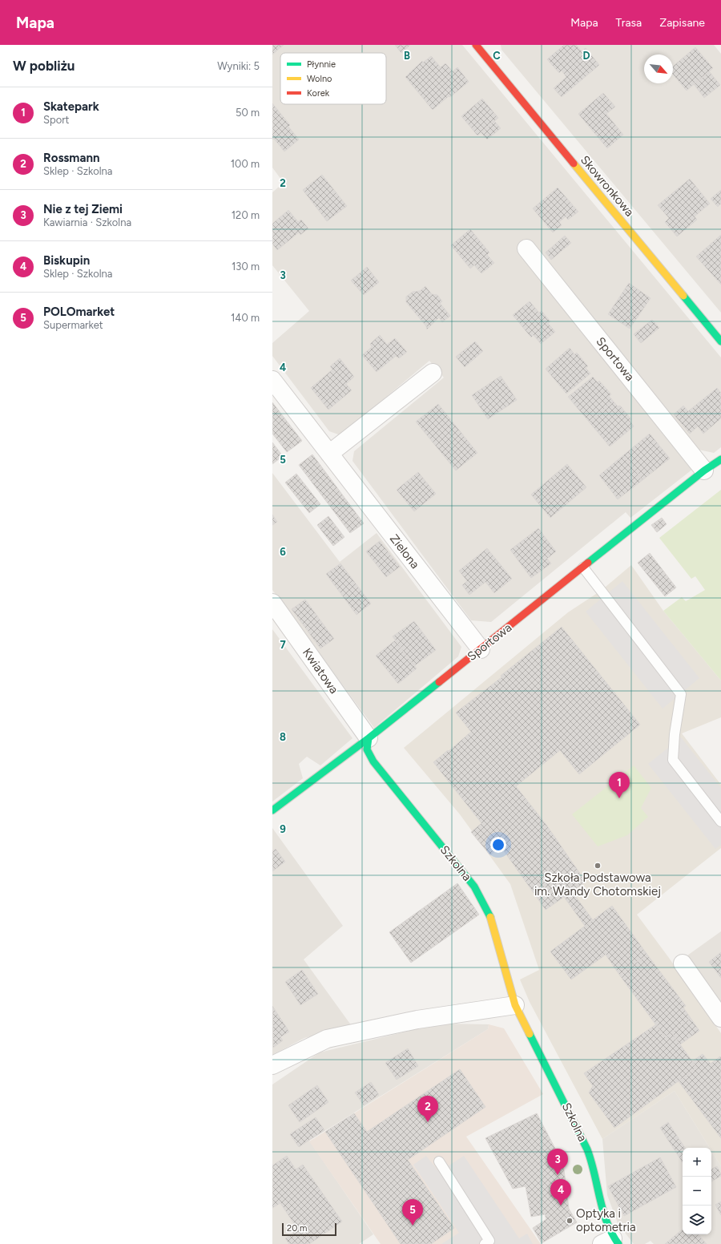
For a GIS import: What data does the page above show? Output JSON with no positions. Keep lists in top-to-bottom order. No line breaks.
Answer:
{"streets":{"street":["Skowronkowa","Sportowa","Zielona","Kwiatowa","Szkolna"]},"crossings":[["Sportowa","Zielona"],["Sportowa","Kwiatowa"],["Sportowa","Szkolna"],["Kwiatowa","Szkolna"]],"places":["Szkoła Podstawowa im. Wandy Chotomskiej","Optyka i optometria"],"legend":["Płynnie","Wolno","Korek"],"scale_bar":"20 m","north":"bottom right","page":{"header":"Mapa","nav":["Mapa","Trasa","Zapisane"],"heading":["W pobliżu","Wyniki: 5"],"list":[{"mark":"1","name":"Skatepark","note":"Sport","value":"50 m"},{"mark":"2","name":"Rossmann","note":"Sklep · Szkolna","value":"100 m"},{"mark":"3","name":"Nie z tej Ziemi","note":"Kawiarnia · Szkolna","value":"120 m"},{"mark":"4","name":"Biskupin","note":"Sklep · Szkolna","value":"130 m"},{"mark":"5","name":"POLOmarket","note":"Supermarket","value":"140 m"}],"pins":["1","2","3","4","5"],"map_buttons":["+","−"],"scale":"20 m"},"grid":{"columns":["B","C","D"],"rows":["2","3","4","5","6","7","8","9"]}}
